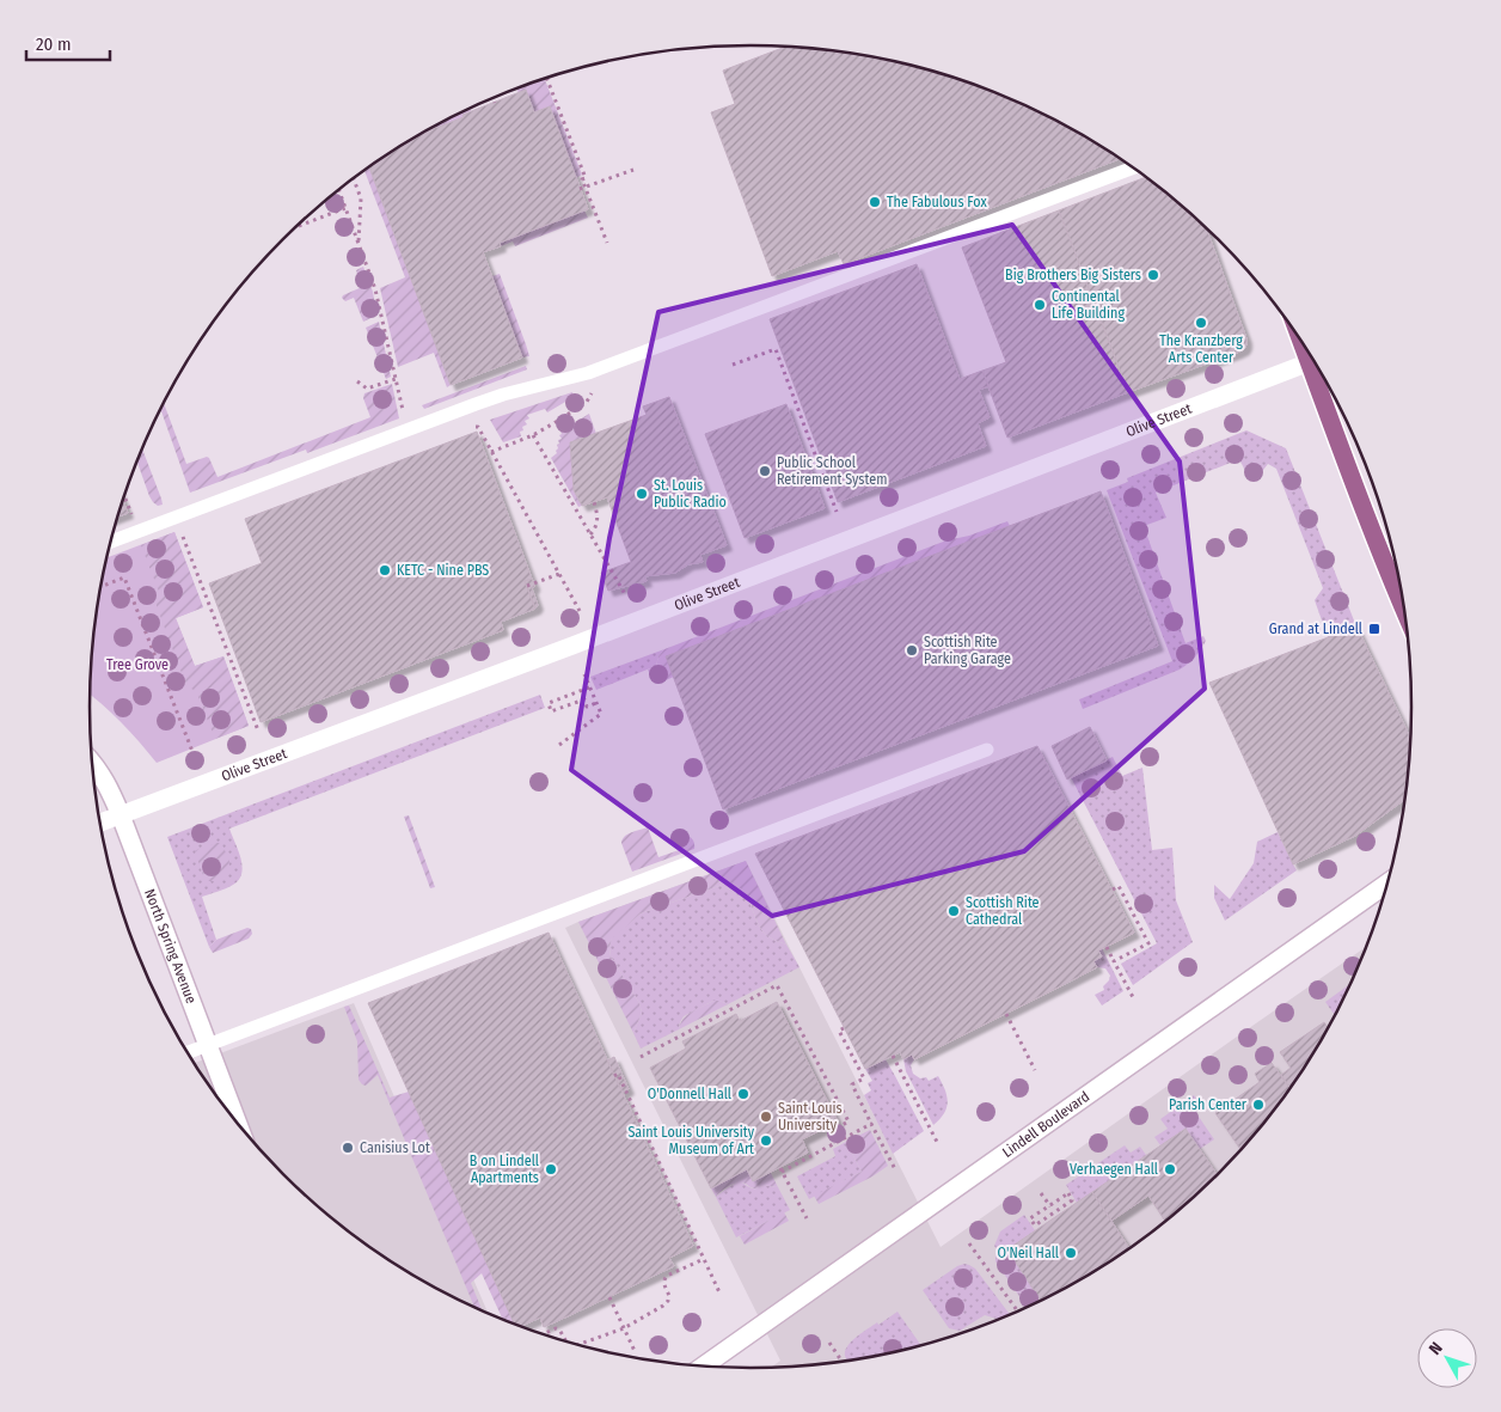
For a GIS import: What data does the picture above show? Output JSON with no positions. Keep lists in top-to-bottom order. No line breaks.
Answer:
{"streets":{"street":["Olive Street","North Spring Avenue","Lindell Boulevard"]},"crossings":[["Olive Street","North Spring Avenue"]],"parks":["Tree Grove"],"places":{"other":["The Fabulous Fox","Big Brothers Big Sisters","Continental Life Building","The Kranzberg Arts Center","Public School Retirement System","St. Louis Public Radio","KETC - Nine PBS","Scottish Rite Parking Garage","Scottish Rite Cathedral","O'Donnell Hall","Parish Center","Saint Louis University","Saint Louis University Museum of Art","Canisius Lot","B on Lindell Apartments","Verhaegen Hall","O'Neil Hall"],"transit":["Grand at Lindell"]},"scale_bar":"20 m","north":"top left"}
